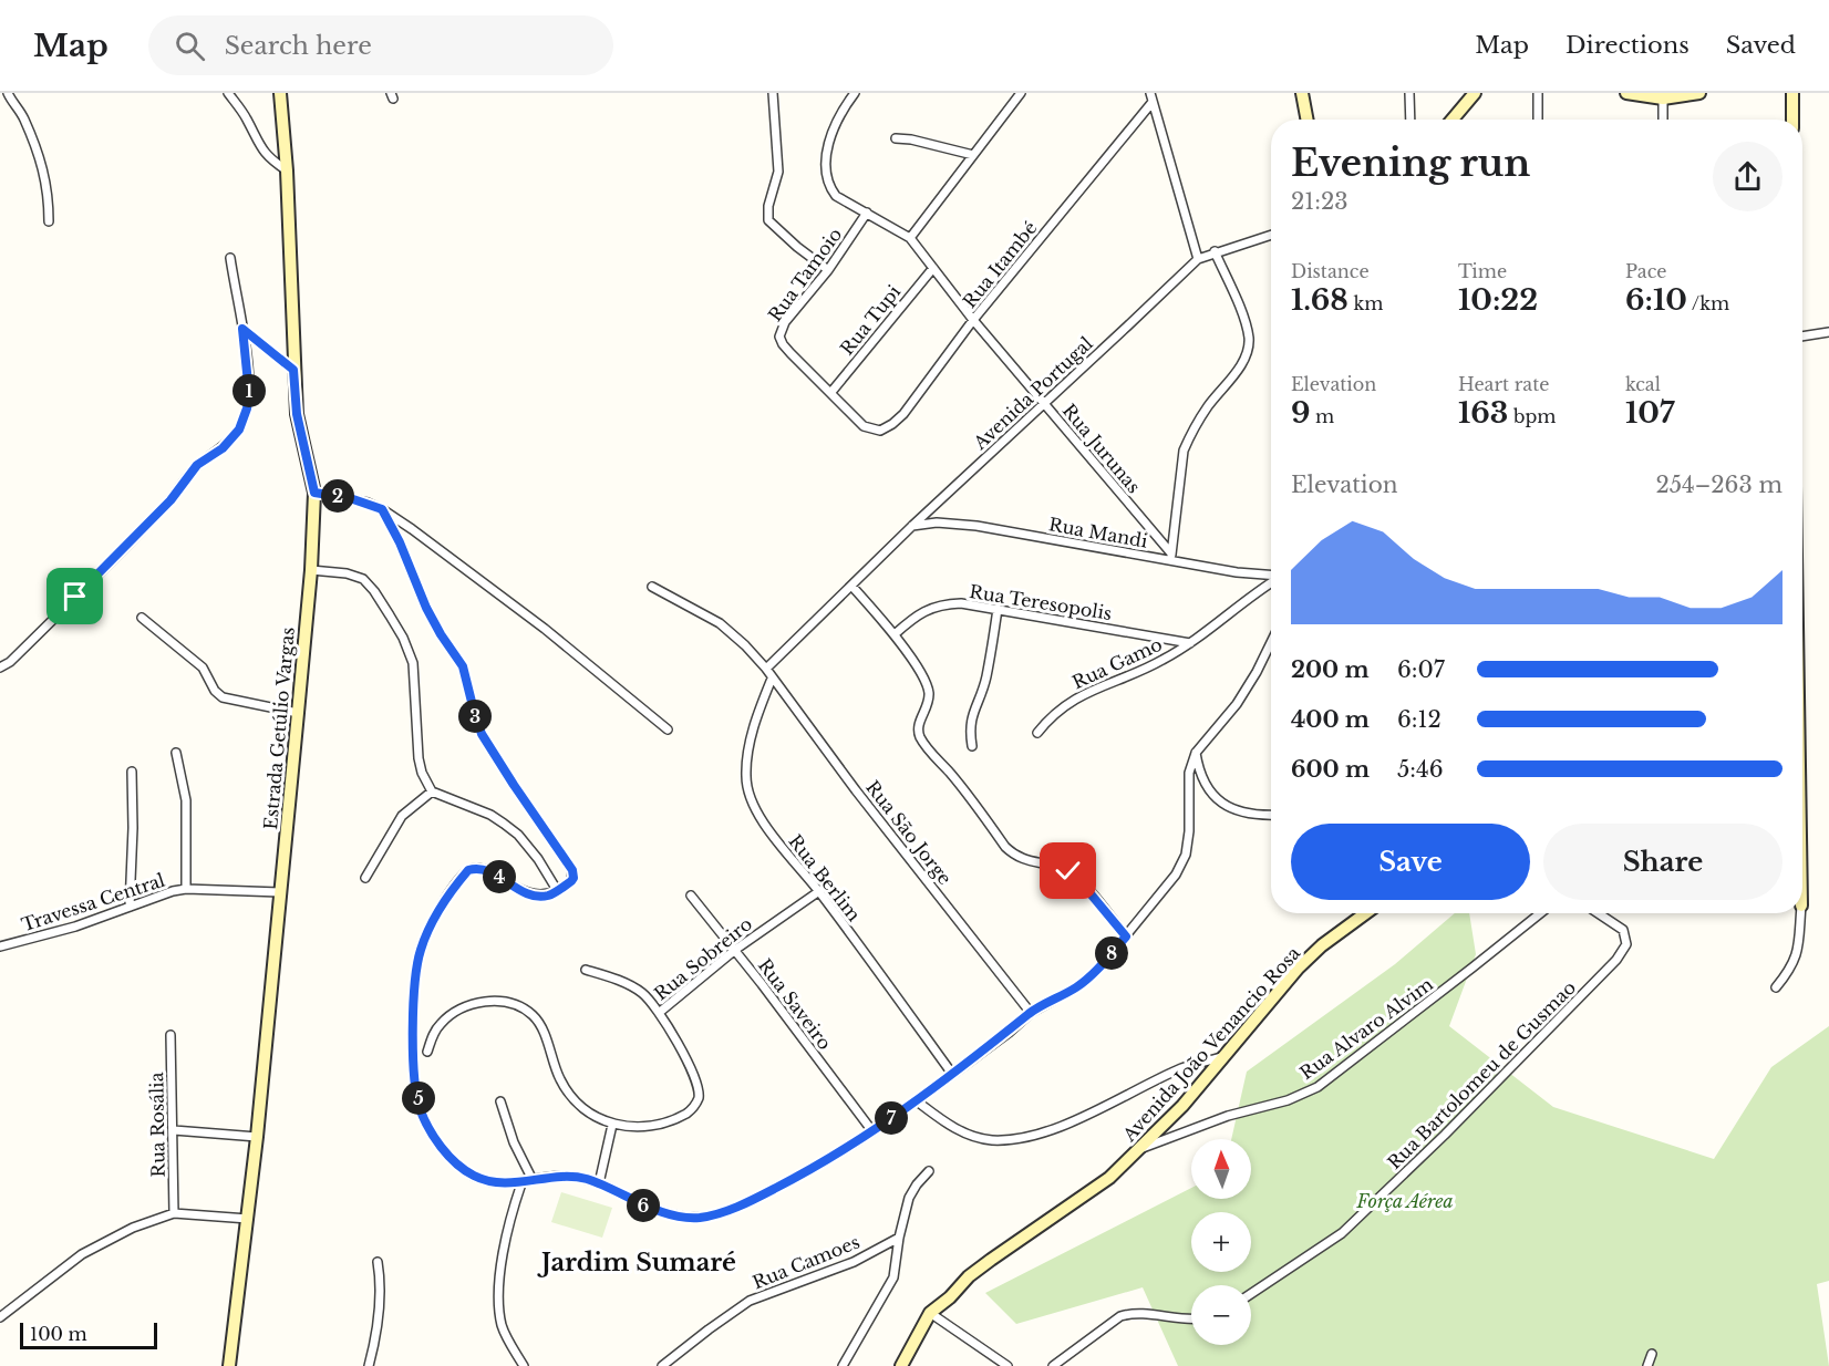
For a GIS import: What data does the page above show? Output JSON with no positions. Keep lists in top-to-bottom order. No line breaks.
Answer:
{"streets":{"main road":["Estrada Getúlio Vargas","Avenida João Venancio Rosa"],"street":["Rua Itambé","Rua Tamoio","Rua Tupi","Avenida Portugal","Rua Jurunas","Rua Mandi","Rua Teresopolis","Rua Gamo","Rua São Jorge","Rua Berlim","Travessa Central","Rua Sobreiro","Rua Saveiro","Rua Alvaro Alvim","Rua Bartolomeu de Gusmao","Rua Rosália","Rua Camoes"]},"crossings":[["Rua Itambé","Rua Tamoio"],["Rua Itambé","Rua Tupi"],["Rua Itambé","Rua Jurunas"],["Rua Tamoio","Rua Tupi"],["Rua Tupi","Rua Jurunas"],["Avenida Portugal","Rua Jurunas"],["Avenida Portugal","Rua Mandi"],["Avenida Portugal","Rua São Jorge"],["Rua Jurunas","Rua Mandi"],["Rua Teresopolis","Rua Gamo"],["Estrada Getúlio Vargas","Travessa Central"],["Rua São Jorge","Rua Berlim"],["Rua Berlim","Rua Sobreiro"],["Rua Sobreiro","Rua Saveiro"],["Rua Alvaro Alvim","Avenida João Venancio Rosa"]],"districts":["Jardim Sumaré"],"parks":["Força Aérea"],"scale_bar":"100 m","north":"top","page":{"header":"Map","search":"Search here","nav":["Map","Directions","Saved"],"heading":["Evening run","21:23"],"stats":[["Distance","1.68 km"],["Time","10:22"],["Pace","6:10 /km"],["Elevation","9 m"],["Heart rate","163 bpm"],["kcal","107"]],"pins":["1","2","3","4","8","5","7","6"],"chart":["Elevation","254–263 m"],"list":[{"name":"200 m","note":"6:07"},{"name":"400 m","note":"6:12"},{"name":"600 m","note":"5:46"}],"buttons":["Save","Share"],"map_buttons":["+","−"],"scale":"100 m"}}
